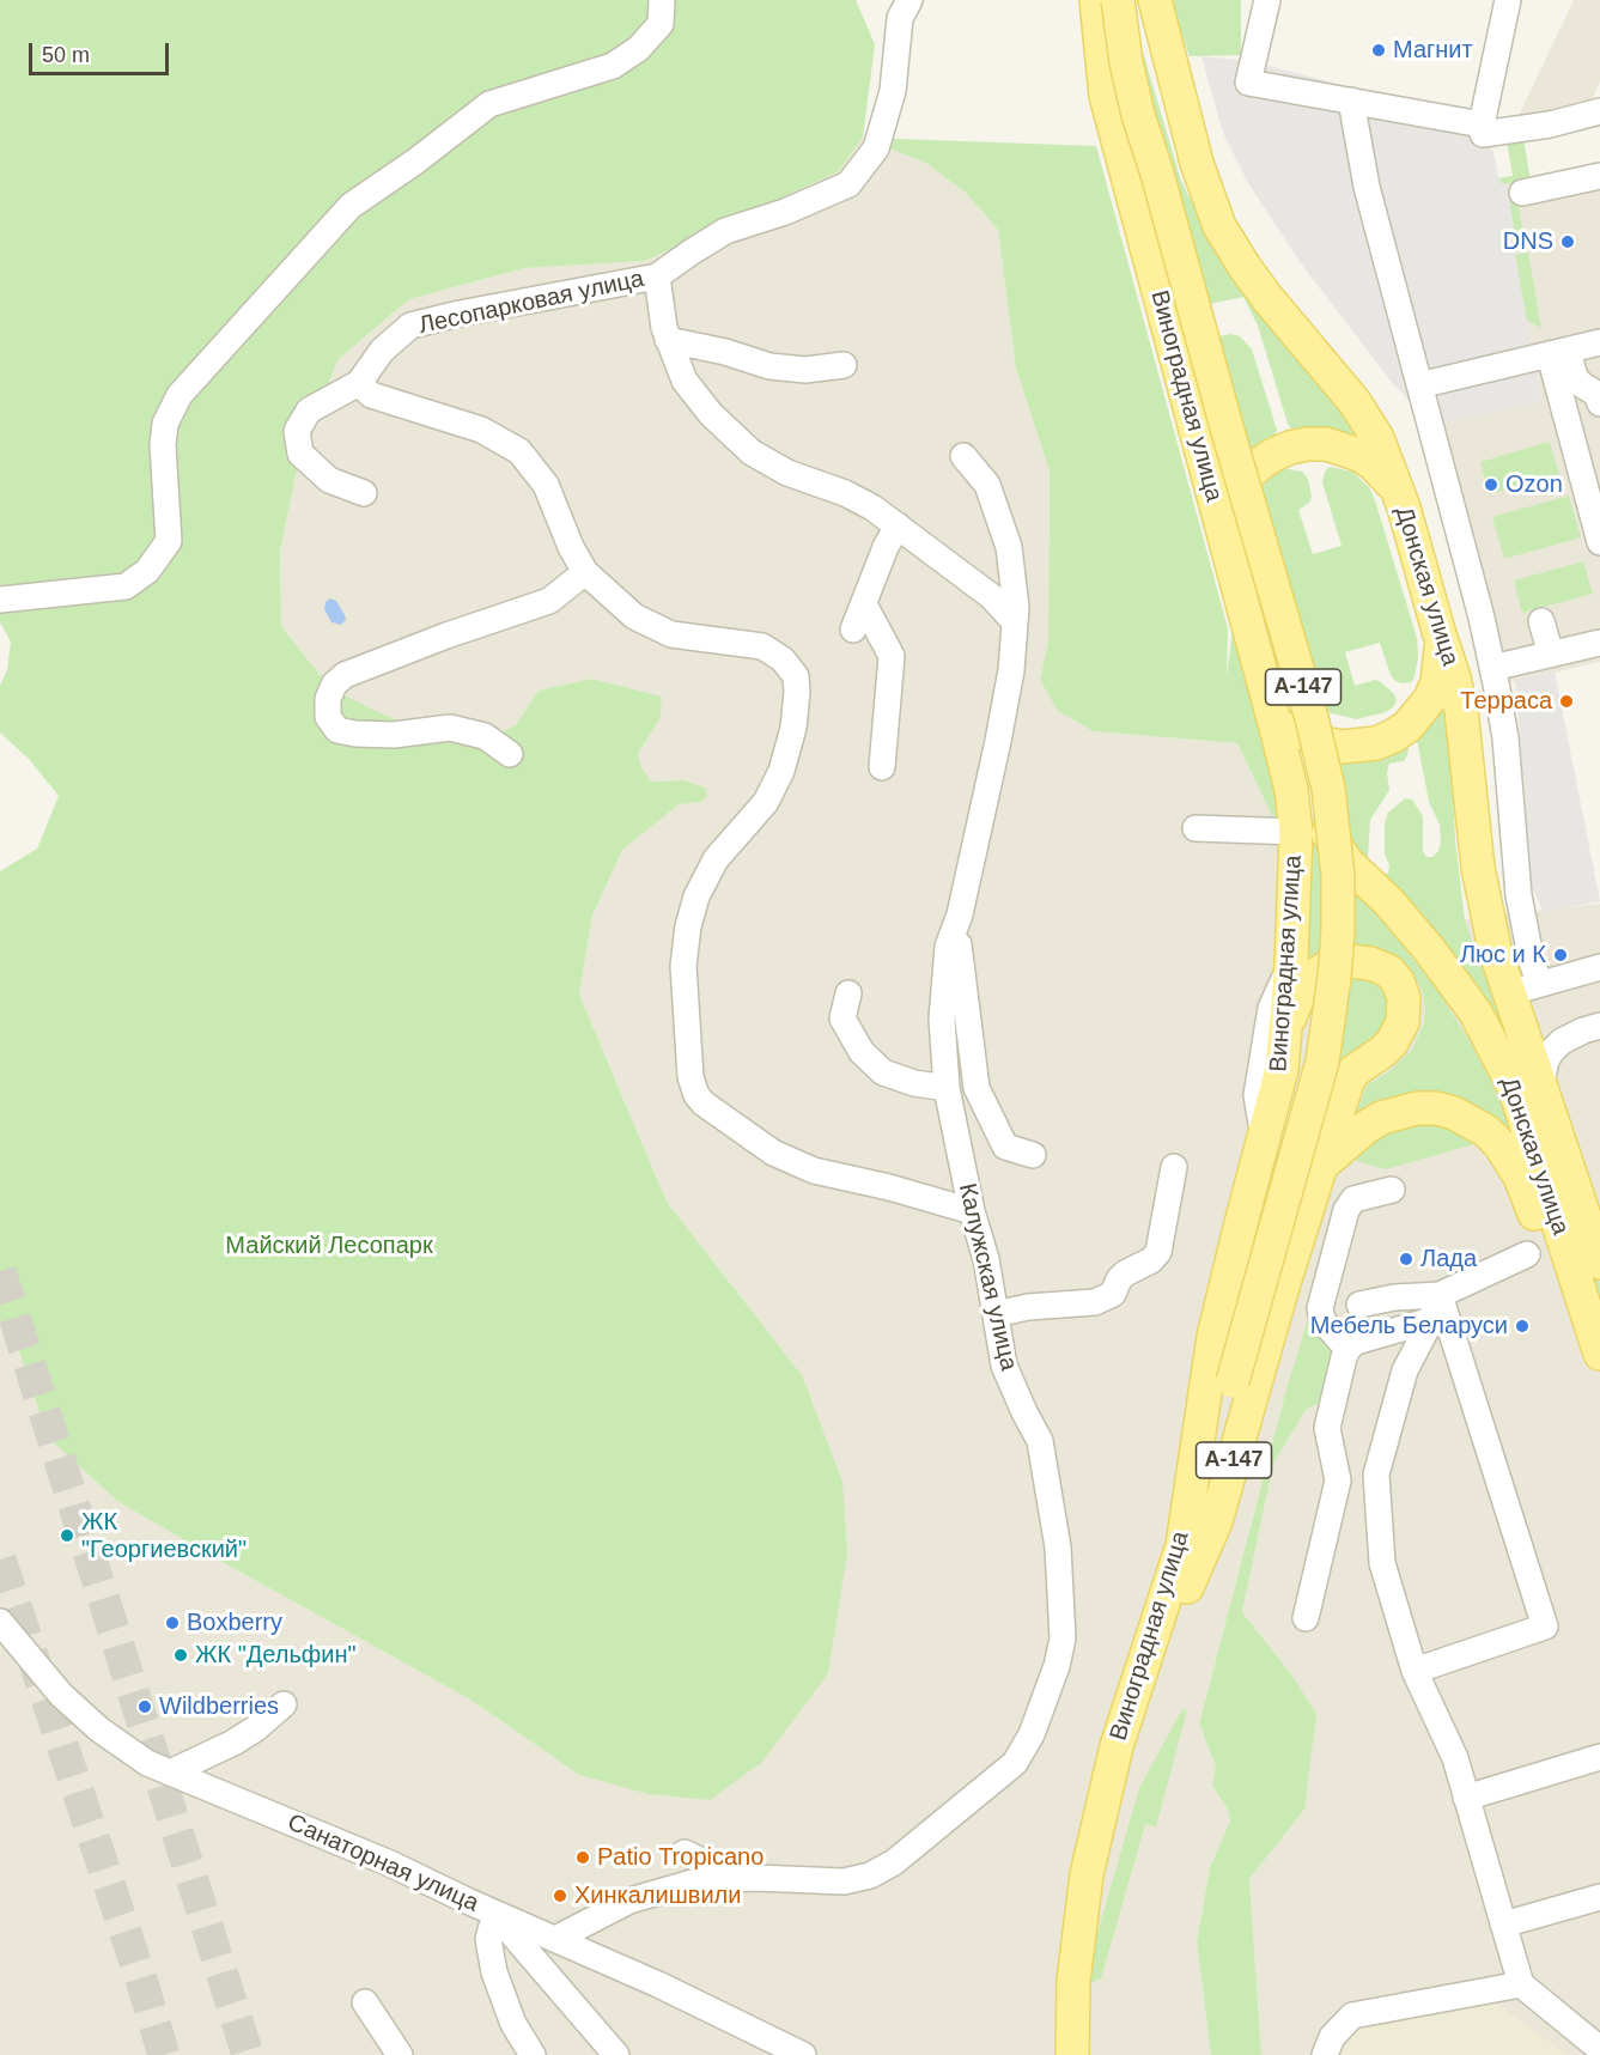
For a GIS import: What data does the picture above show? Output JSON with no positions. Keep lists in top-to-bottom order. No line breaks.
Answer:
{"streets":{"main road":["Виноградная улица","Донская улица","А-147"],"street":["Лесопарковая улица","Калужская улица","Санаторная улица"]},"crossings":[["Виноградная улица","Донская улица"],["Виноградная улица","А-147"],["Донская улица","А-147"],["Калужская улица","Санаторная улица"]],"parks":["Майский Лесопарк"],"places":["Магнит","DNS","Ozon","Терраса","Люс и К","Лада","Мебель Беларуси","ЖК \"Георгиевский\"","Boxberry","ЖК \"Дельфин\"","Wildberries","Patio Tropicano","Хинкалишвили"],"scale_bar":"50 m"}
